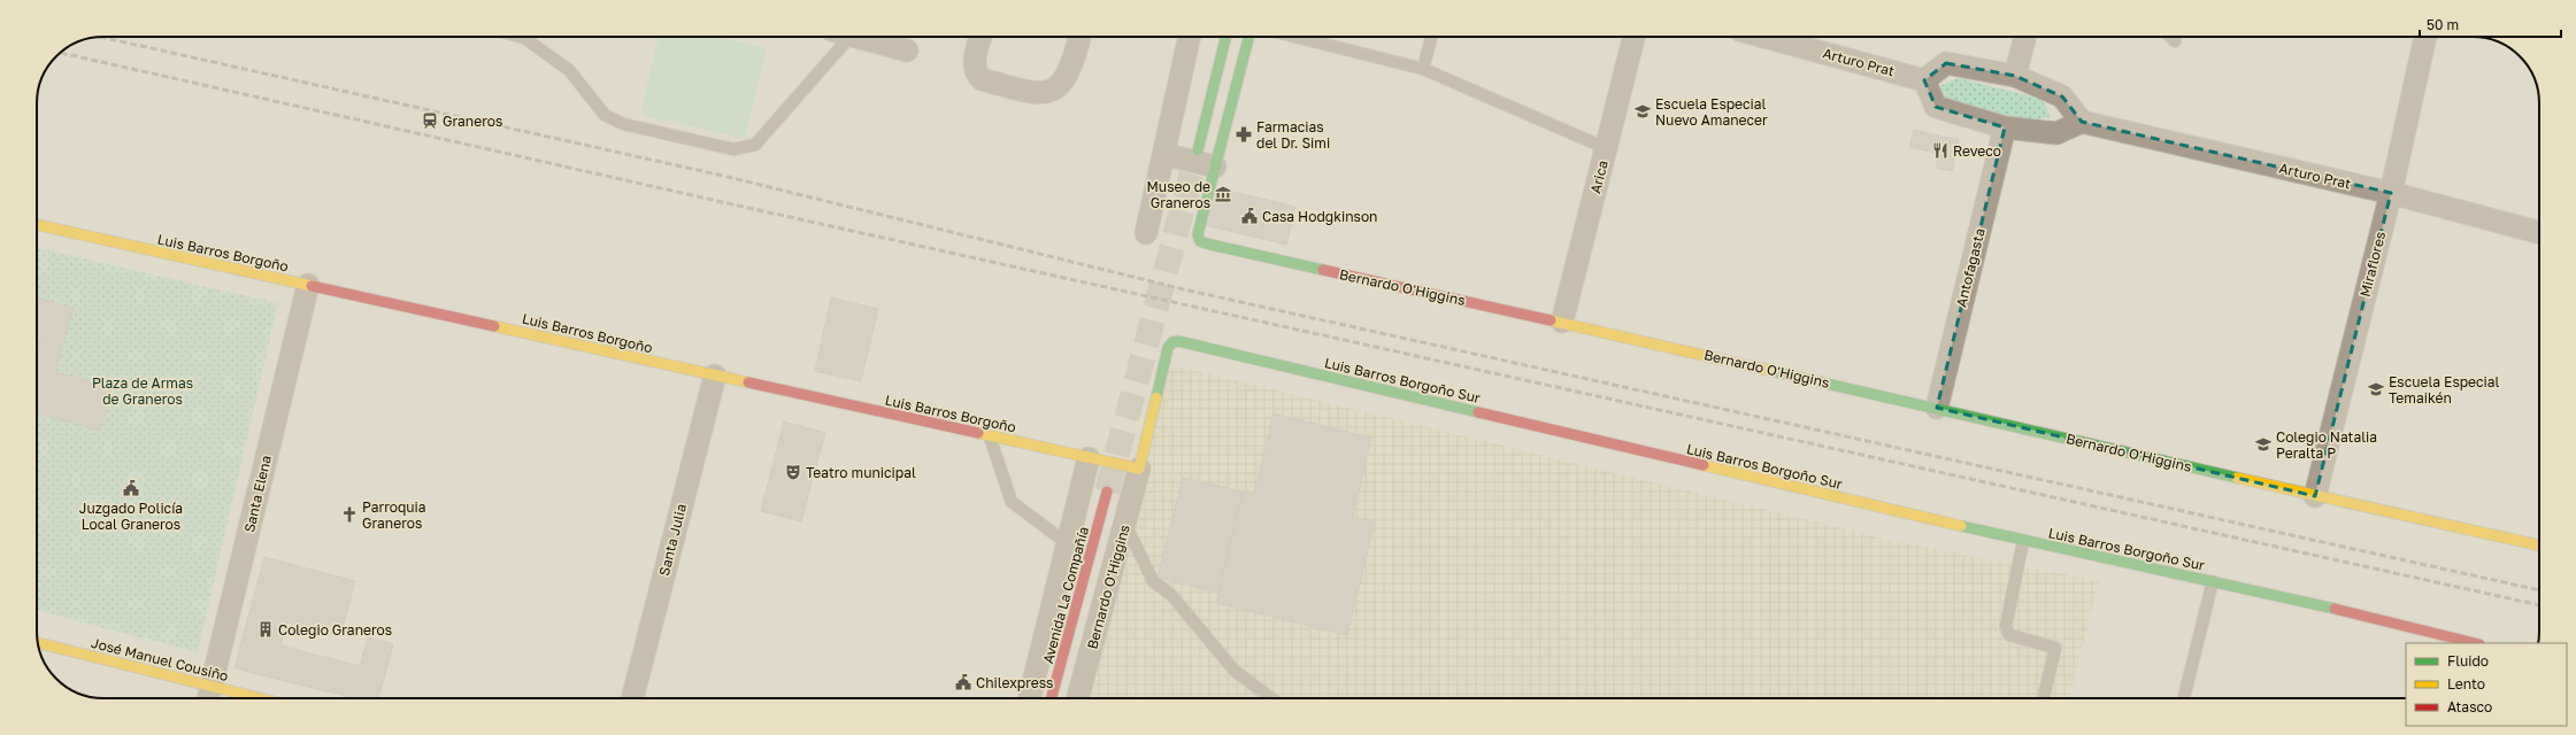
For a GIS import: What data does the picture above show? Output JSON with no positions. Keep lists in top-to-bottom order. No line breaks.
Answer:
{"streets":{"street":["Arturo Prat","Arica","Luis Barros Borgoño","Miraflores","Antofagasta","Bernardo O'Higgins","Luis Barros Borgoño Sur","Santa Elena","Santa Julia","Avenida La Compañía","José Manuel Cousiño"]},"crossings":[["Arturo Prat","Miraflores"],["Arica","Bernardo O'Higgins"],["Luis Barros Borgoño","Bernardo O'Higgins"],["Luis Barros Borgoño","Luis Barros Borgoño Sur"],["Luis Barros Borgoño","Santa Elena"],["Luis Barros Borgoño","Santa Julia"],["Miraflores","Bernardo O'Higgins"],["Antofagasta","Bernardo O'Higgins"],["Bernardo O'Higgins","Luis Barros Borgoño Sur"],["Santa Elena","José Manuel Cousiño"]],"parks":["Plaza de Armas de Graneros"],"places":{"school or university":["Escuela Especial Nuevo Amanecer","Escuela Especial Temaikén","Colegio Natalia Peralta P"],"station":["Graneros"],"pharmacy":["Farmacias del Dr. Simi"],"restaurant":["Reveco"],"museum":["Museo de Graneros"],"public building":["Casa Hodgkinson","Juzgado Policía Local Graneros","Chilexpress"],"theatre":["Teatro municipal"],"church":["Parroquia Graneros"],"building":["Colegio Graneros"]},"legend":["Fluido","Lento","Atasco"],"scale_bar":"50 m"}
